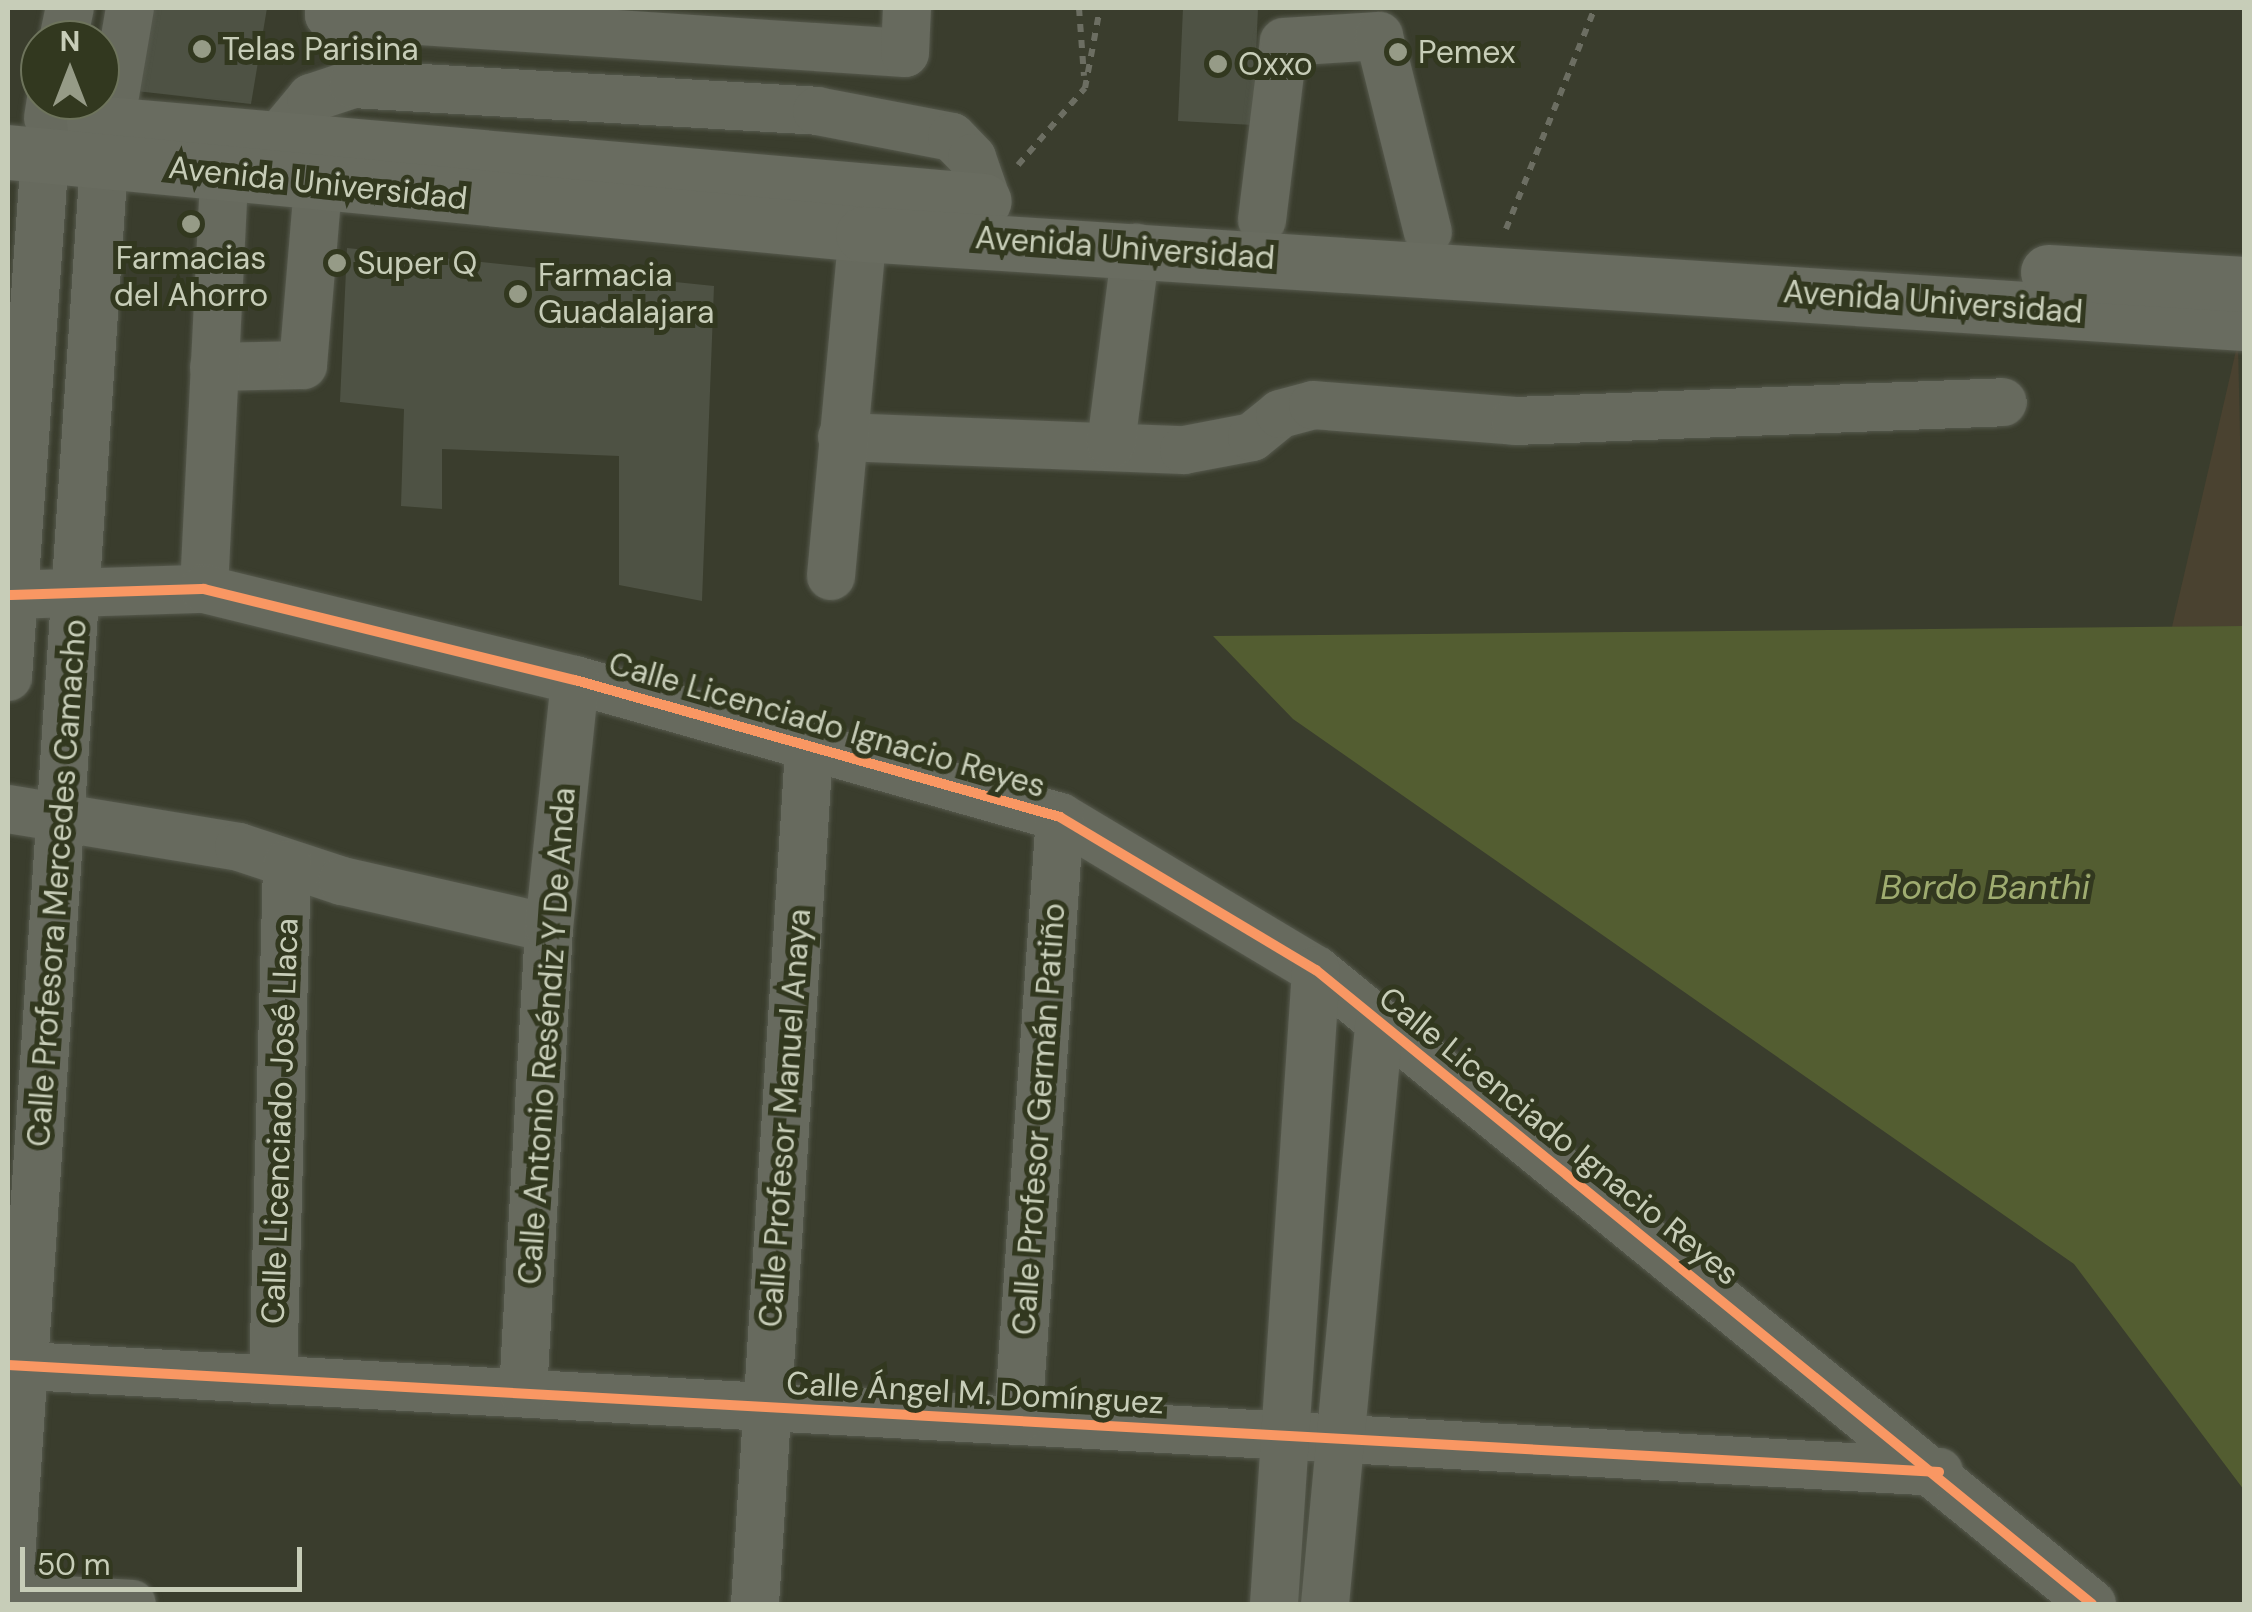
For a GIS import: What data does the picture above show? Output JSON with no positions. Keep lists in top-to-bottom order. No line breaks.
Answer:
{"streets":{"main road":["Avenida Universidad"],"street":["Calle Licenciado Ignacio Reyes","Calle Profesora Mercedes Camacho","Calle Antonio Reséndiz Y De Anda","Calle Profesor Manuel Anaya","Calle Profesor Germán Patiño","Calle Licenciado José Llaca","Calle Ángel M. Domínguez"]},"crossings":[["Avenida Universidad","Calle Profesora Mercedes Camacho"],["Calle Licenciado Ignacio Reyes","Calle Profesora Mercedes Camacho"],["Calle Licenciado Ignacio Reyes","Calle Antonio Reséndiz Y De Anda"],["Calle Licenciado Ignacio Reyes","Calle Profesor Manuel Anaya"],["Calle Licenciado Ignacio Reyes","Calle Profesor Germán Patiño"],["Calle Licenciado Ignacio Reyes","Calle Ángel M. Domínguez"],["Calle Profesora Mercedes Camacho","Calle Ángel M. Domínguez"],["Calle Antonio Reséndiz Y De Anda","Calle Ángel M. Domínguez"],["Calle Profesor Manuel Anaya","Calle Ángel M. Domínguez"],["Calle Profesor Germán Patiño","Calle Ángel M. Domínguez"],["Calle Licenciado José Llaca","Calle Ángel M. Domínguez"]],"water":["Bordo Banthi"],"places":["Telas Parisina","Pemex","Oxxo","Farmacias del Ahorro","Super Q","Farmacia Guadalajara"],"scale_bar":"50 m","north":"top"}
